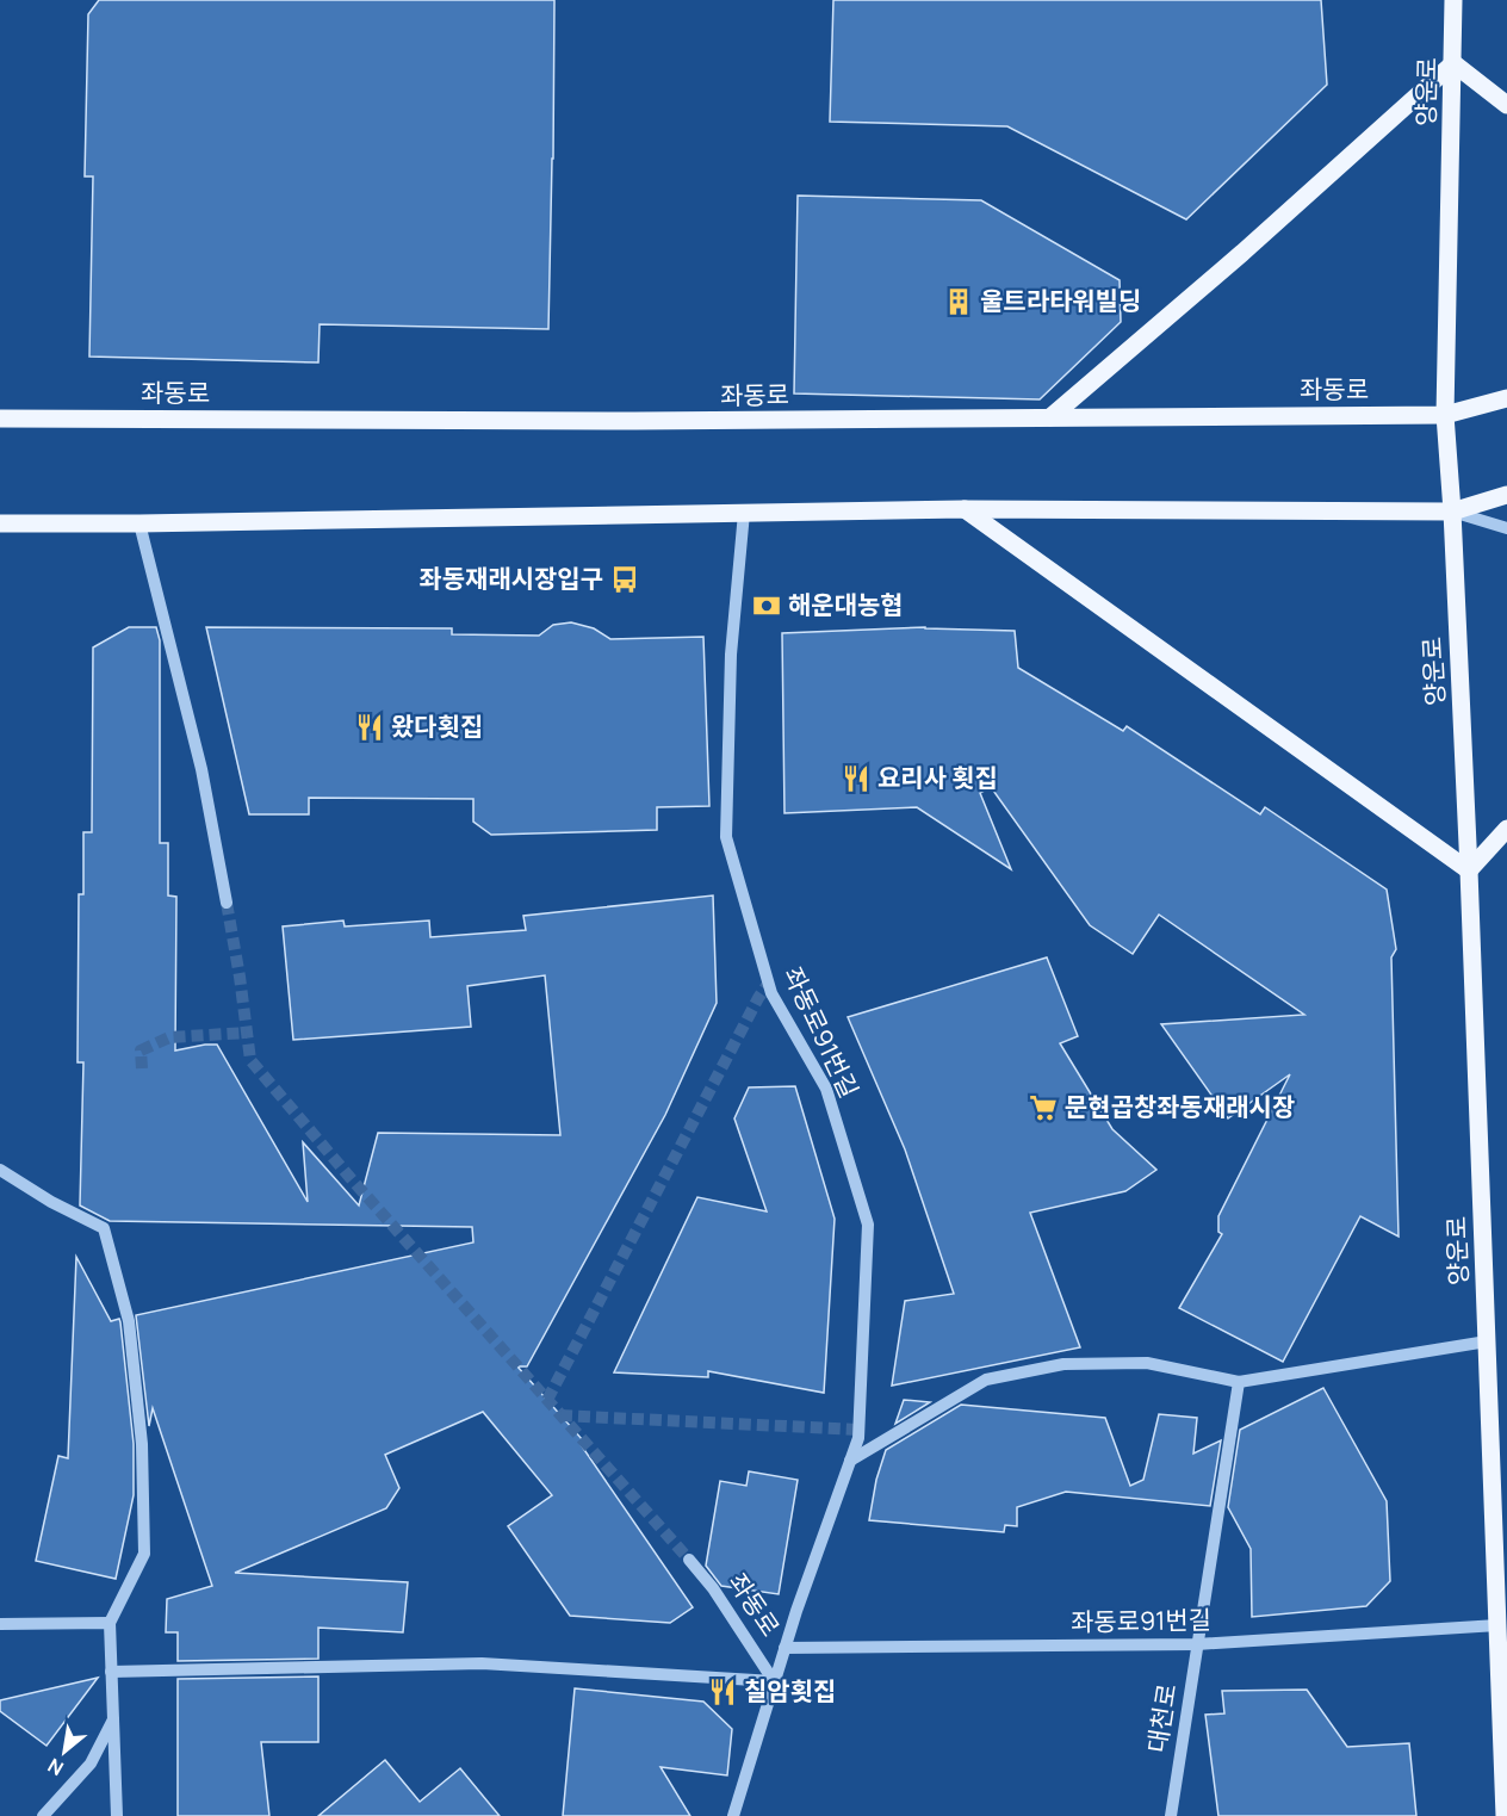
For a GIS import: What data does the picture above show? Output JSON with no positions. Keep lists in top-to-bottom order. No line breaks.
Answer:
{"streets":{"main road":["양운로","좌동로"],"street":["좌동로91번길","대천로"]},"crossings":[["양운로","좌동로"],["양운로","좌동로91번길"],["좌동로","좌동로91번길"],["좌동로91번길","대천로"]],"places":{"building":["울트라타워빌딩"],"bus stop":["좌동재래시장입구"],"bank":["해운대농협"],"restaurant":["왔다횟집","요리사 횟집","칠암횟집"],"supermarket":["문현곱창좌동재래시장"]},"north":"bottom left"}
